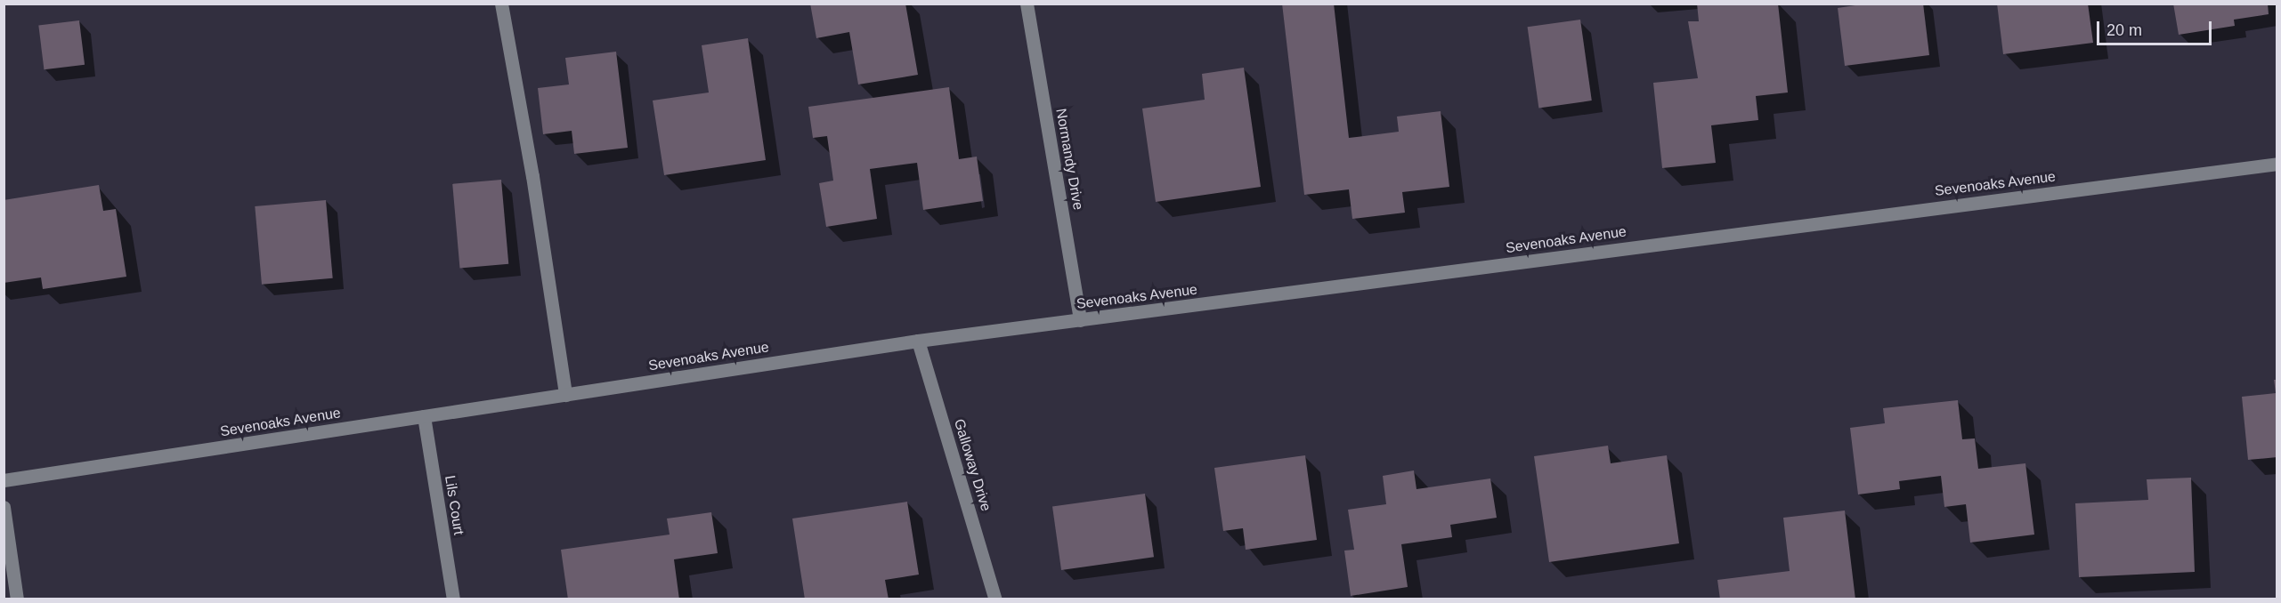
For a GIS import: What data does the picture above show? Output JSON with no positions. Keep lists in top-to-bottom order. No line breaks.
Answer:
{"streets":{"street":["Normandy Drive","Sevenoaks Avenue","Galloway Drive","Lils Court"]},"crossings":[["Normandy Drive","Sevenoaks Avenue"],["Sevenoaks Avenue","Galloway Drive"],["Sevenoaks Avenue","Lils Court"]],"scale_bar":"20 m"}
